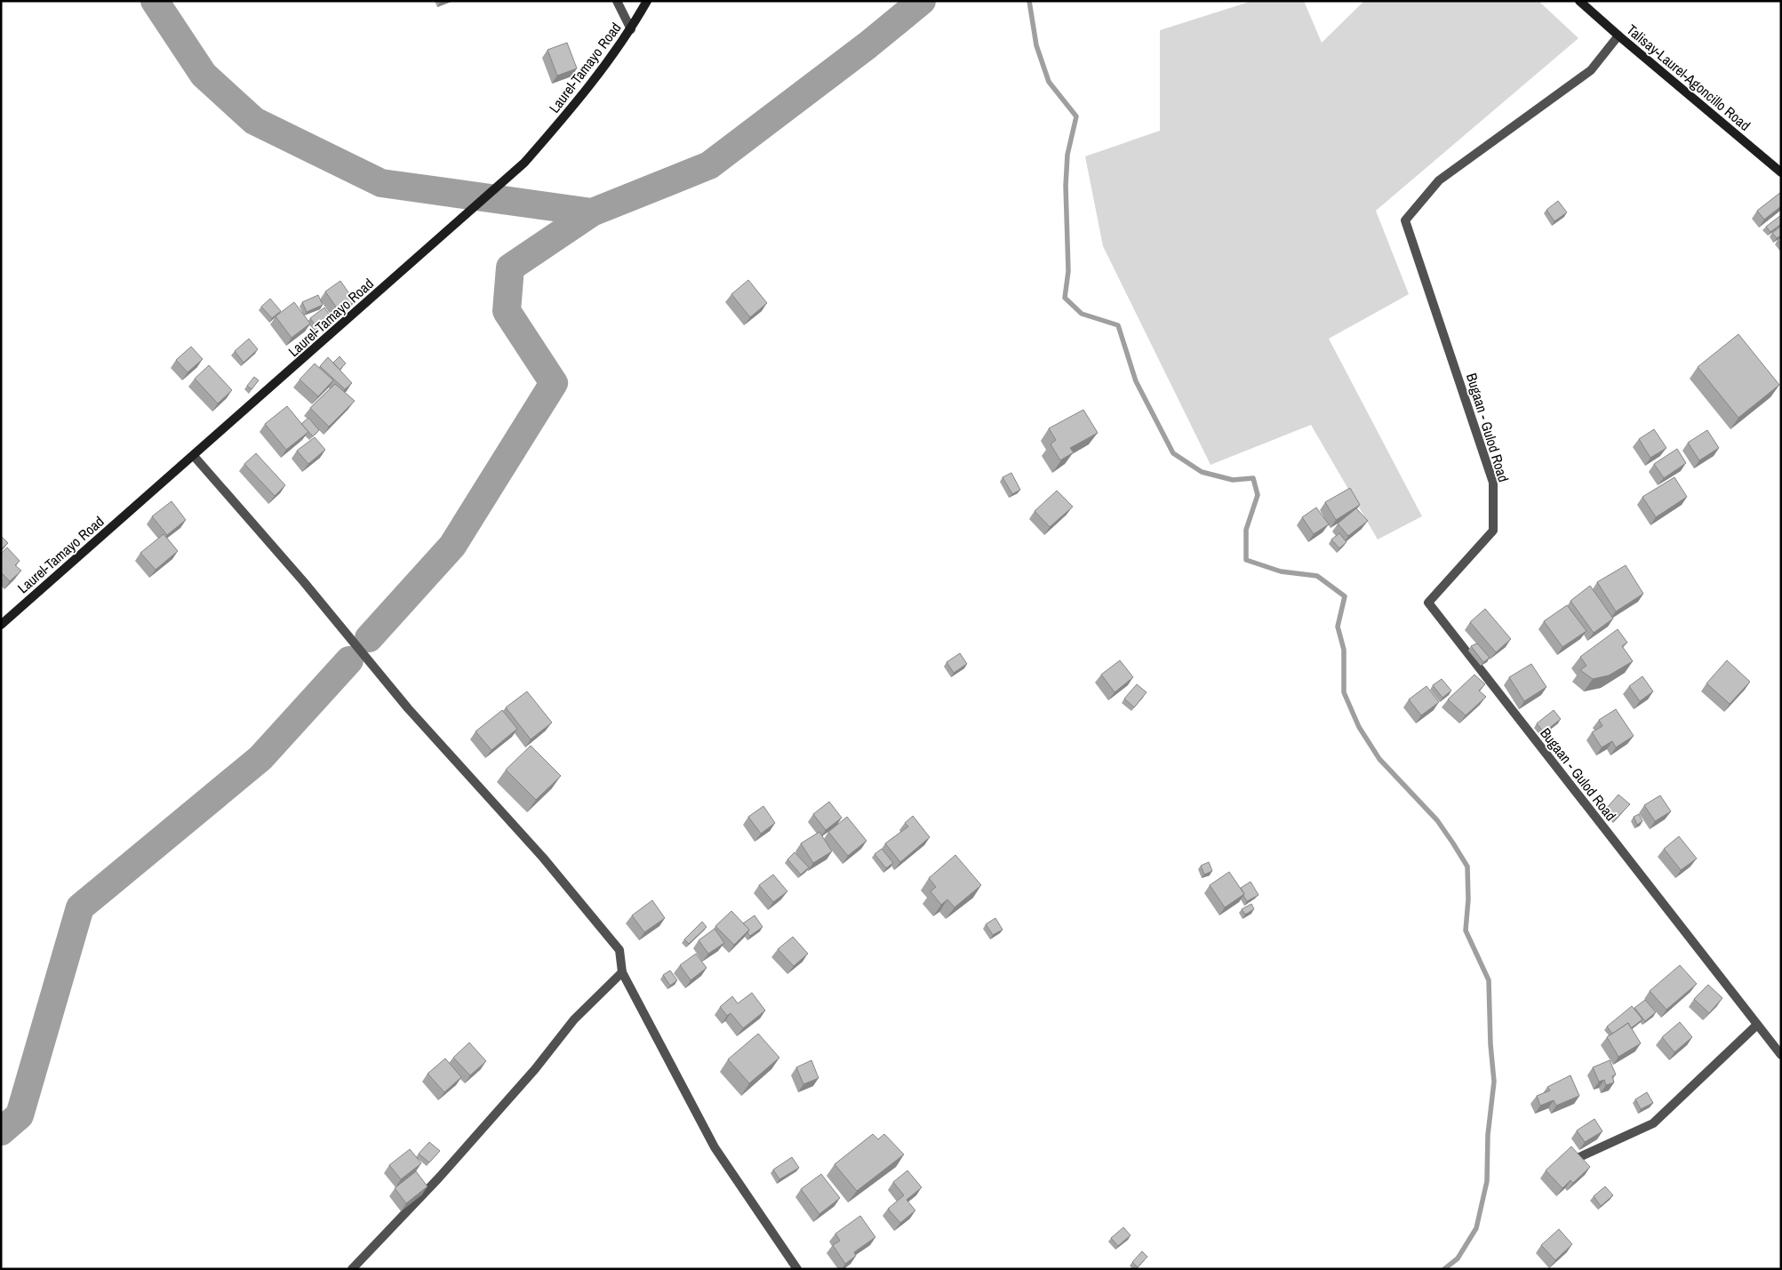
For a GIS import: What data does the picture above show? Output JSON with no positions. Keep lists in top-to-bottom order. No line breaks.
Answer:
{"streets":{"main road":["Laurel-Tamayo Road","Talisay-Laurel-Agoncillo Road"],"street":["Bugaan - Gulod Road"]},"crossings":[["Talisay-Laurel-Agoncillo Road","Bugaan - Gulod Road"]]}
